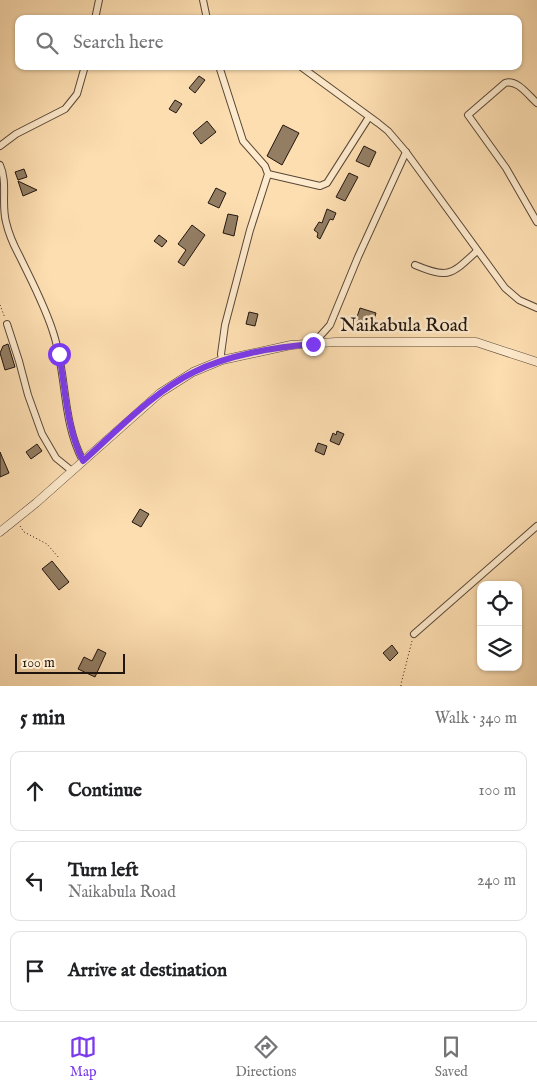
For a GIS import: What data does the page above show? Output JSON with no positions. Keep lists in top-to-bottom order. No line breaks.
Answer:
{"streets":{"street":["Naikabula Road"]},"scale_bar":"100 m","page":{"search":"Search here","scale":"100 m","heading":["5 min","Walk · 340 m"],"list":[["Continue","100 m"],["Turn left","Naikabula Road","240 m"],"Arrive at destination"],"nav":["Map","Directions","Saved"]}}
